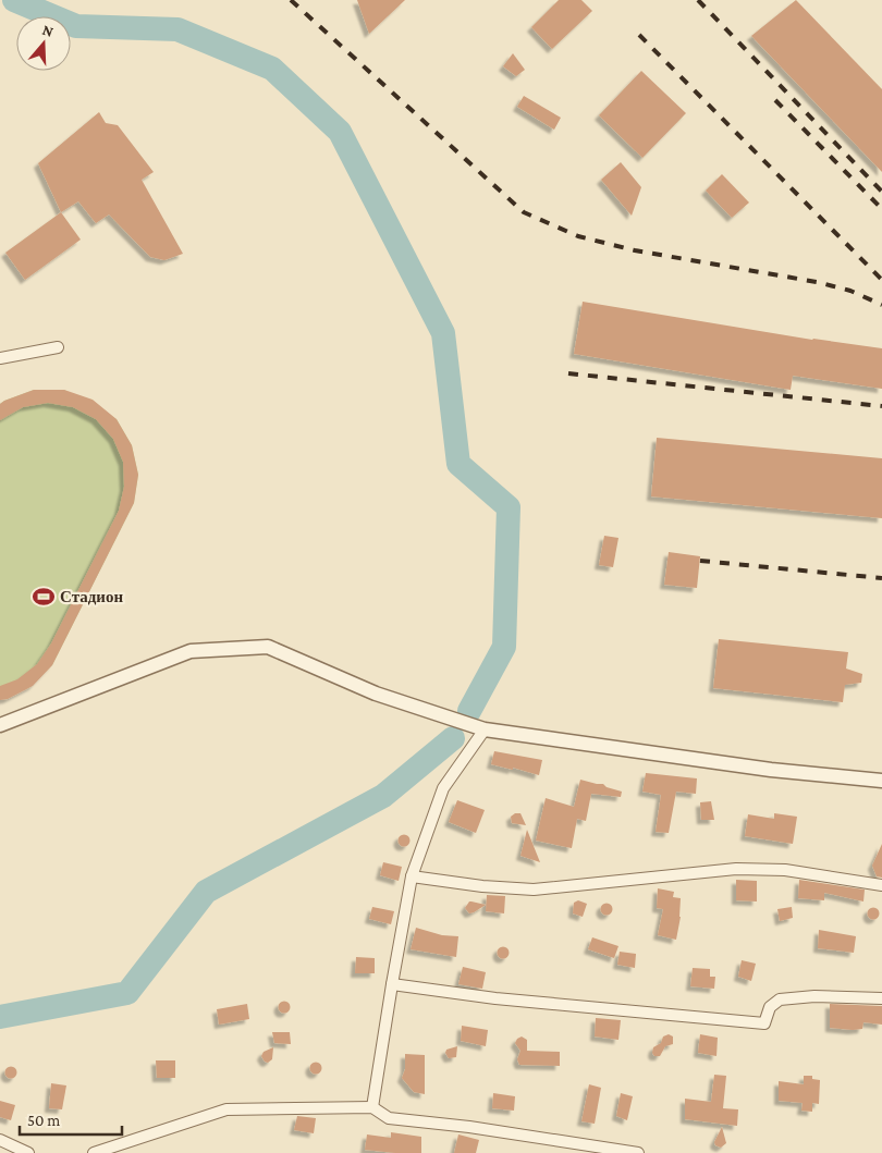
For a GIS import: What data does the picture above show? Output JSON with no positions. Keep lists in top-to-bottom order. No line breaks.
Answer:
{"places":{"sports":["Стадион"]},"scale_bar":"50 m","north":"top"}
